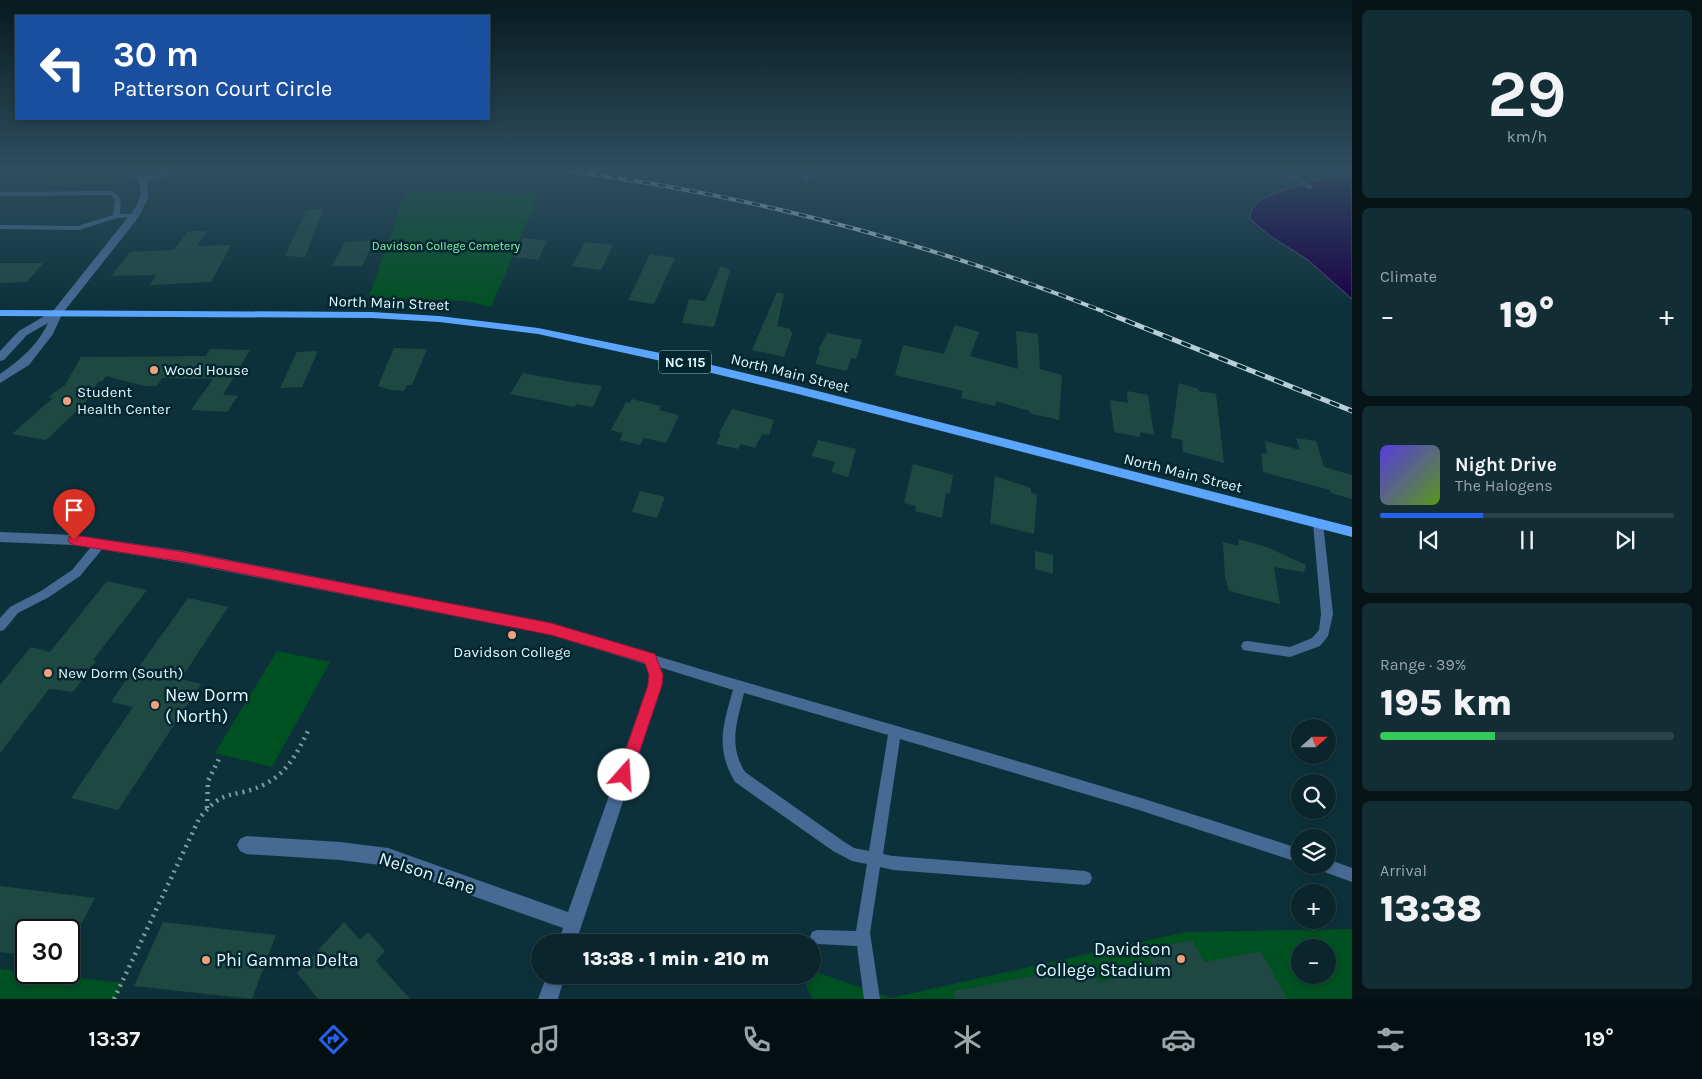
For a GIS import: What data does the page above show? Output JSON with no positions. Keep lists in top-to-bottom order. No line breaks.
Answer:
{"streets":{"main road":["North Main Street","NC 115"],"street":["Nelson Lane"]},"parks":["Davidson College Cemetery"],"places":["Wood House","Student Health Center","Davidson College","New Dorm (South)","New Dorm ( North)","Davidson College Stadium","Phi Gamma Delta"],"north":"right","page":{"tile":[["29","km/h"],"Climate",["Range · 39%","195 km"],["Arrival","13:38"]],"turn":["30 m","Patterson Court Circle"],"heat":["−","19°","+"],"song":["Night Drive","The Halogens"],"map_buttons":["+","−"],"limit":"30","trip":"13:38 · 1 min · 210 m","tabs":["13:37","19°"]}}
